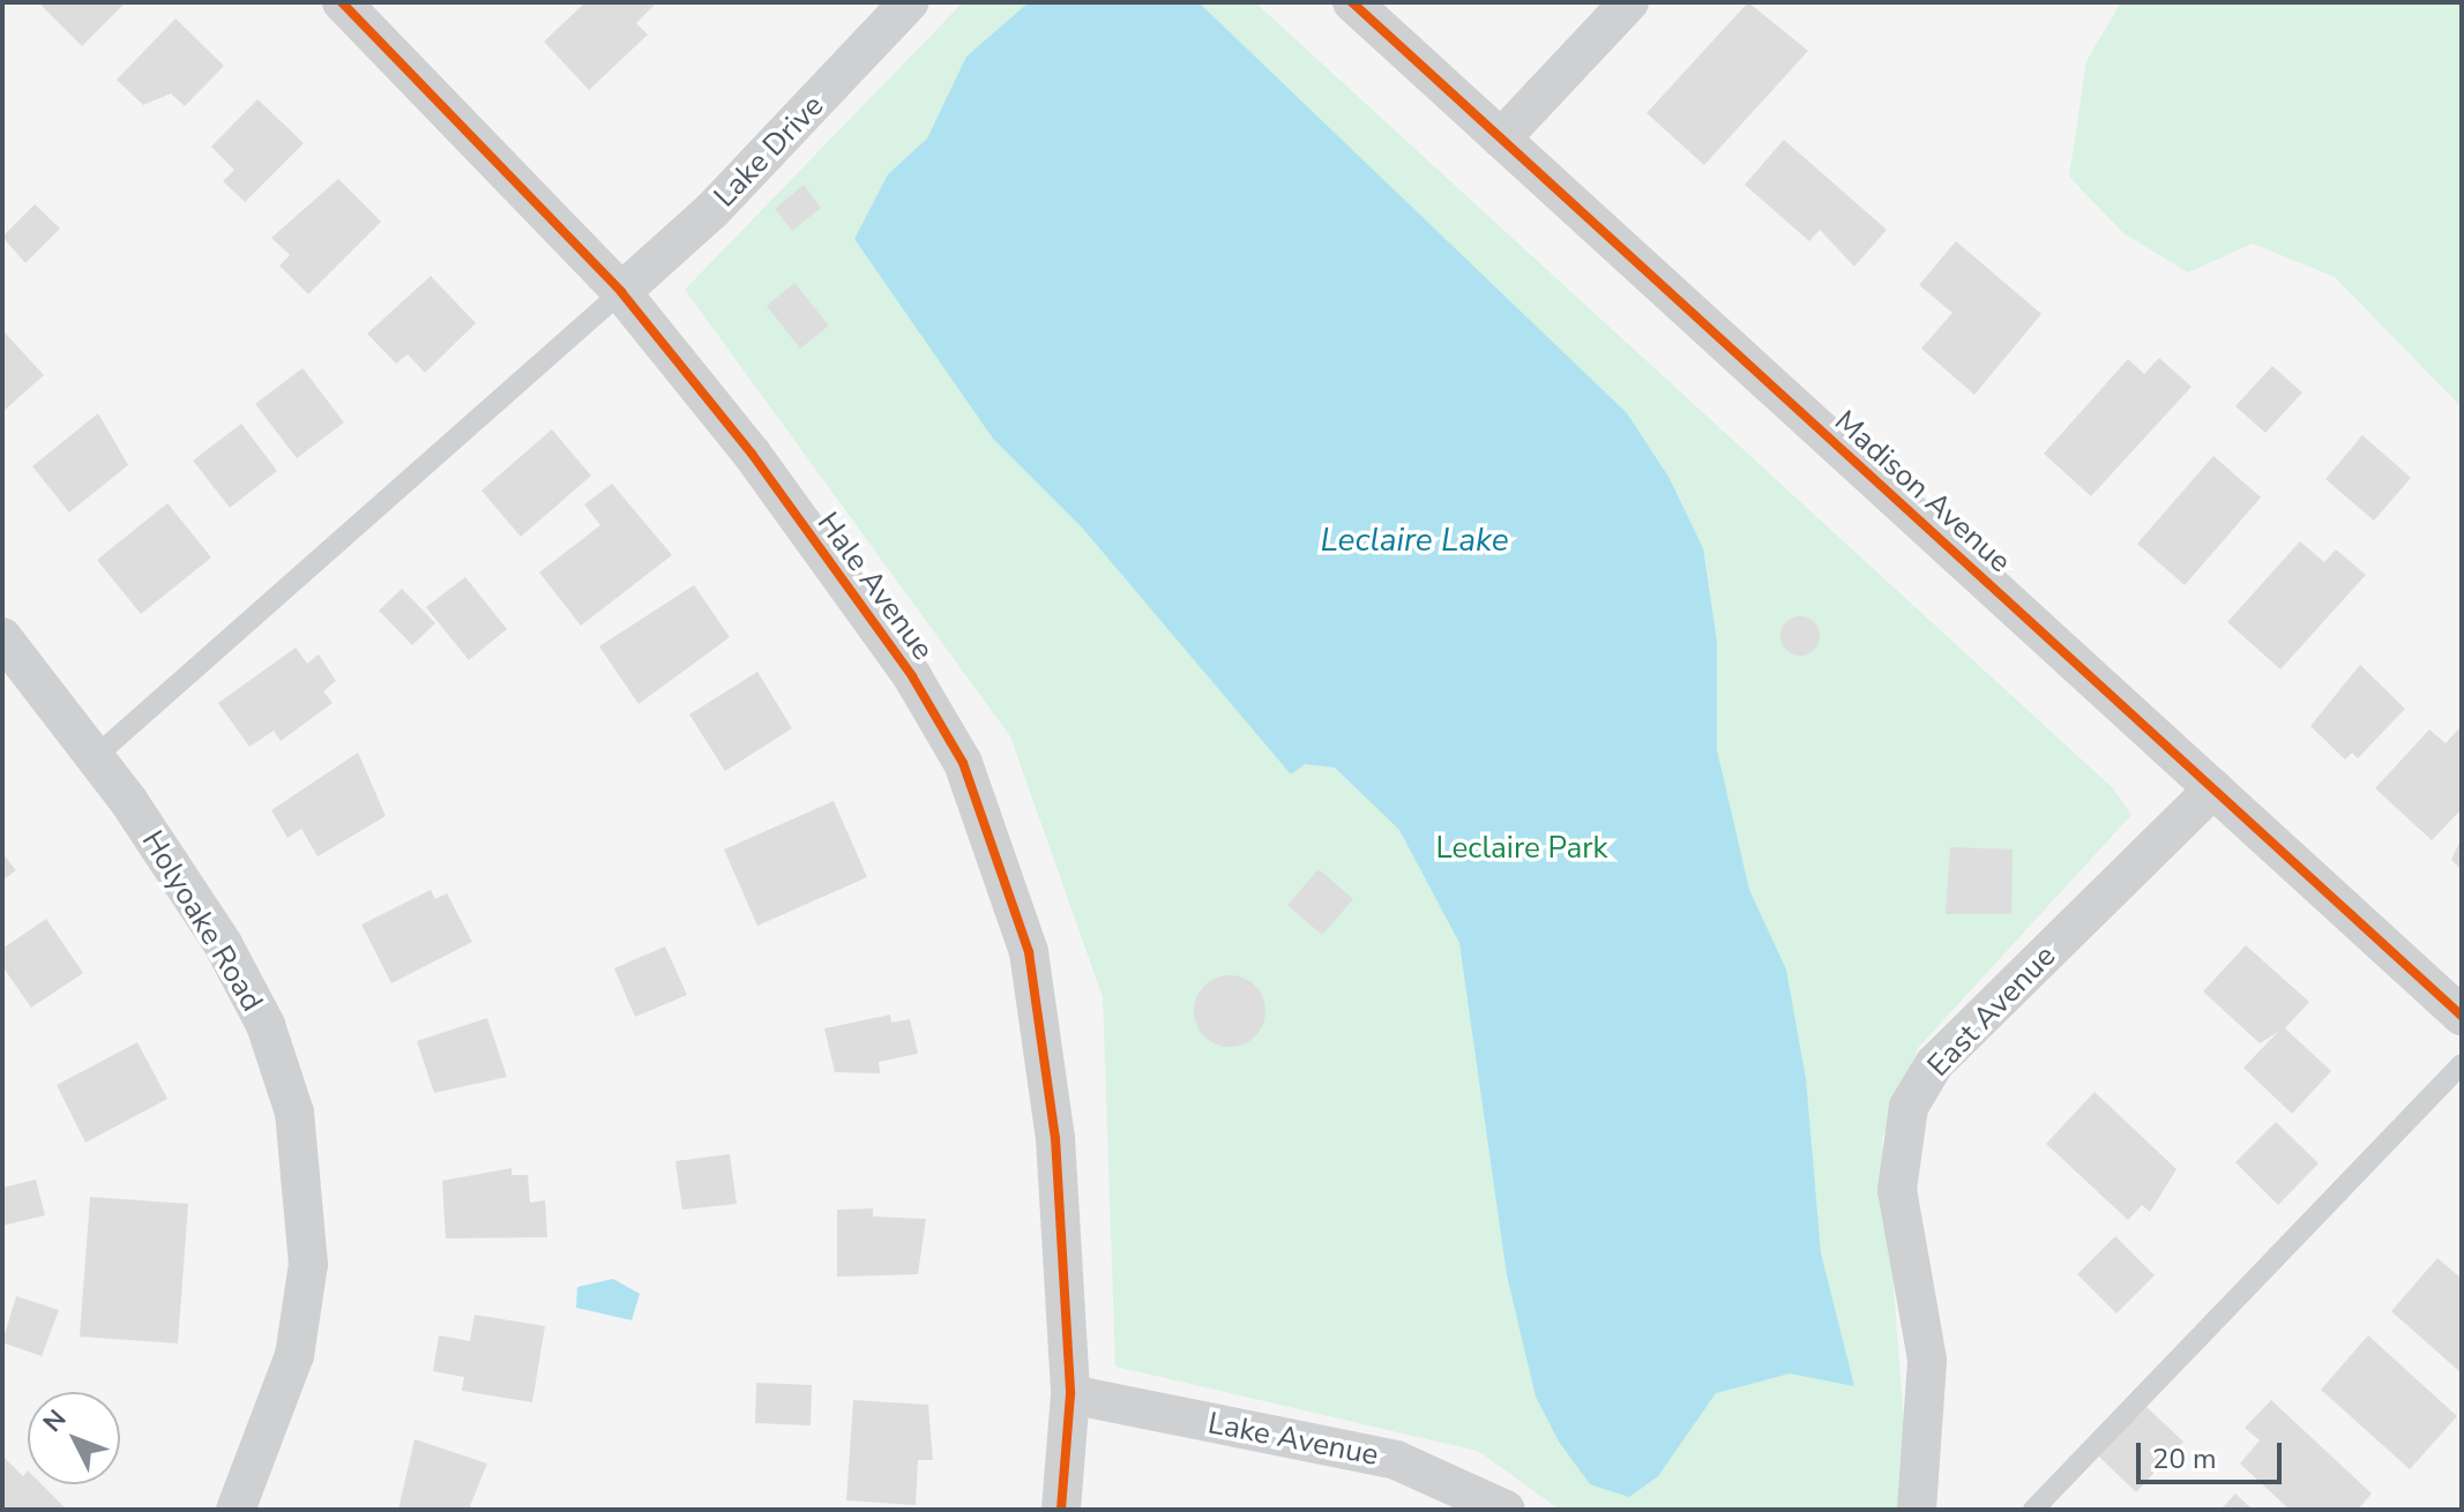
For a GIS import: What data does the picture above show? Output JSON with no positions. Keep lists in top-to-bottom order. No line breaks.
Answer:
{"streets":{"street":["Lake Drive","Madison Avenue","Hale Avenue","Holyoake Road","East Avenue","Lake Avenue"]},"crossings":[["Lake Drive","Hale Avenue"],["Madison Avenue","East Avenue"],["Hale Avenue","Lake Avenue"]],"water":["Leclaire Lake"],"parks":["Leclaire Park"],"scale_bar":"20 m","north":"top left"}
